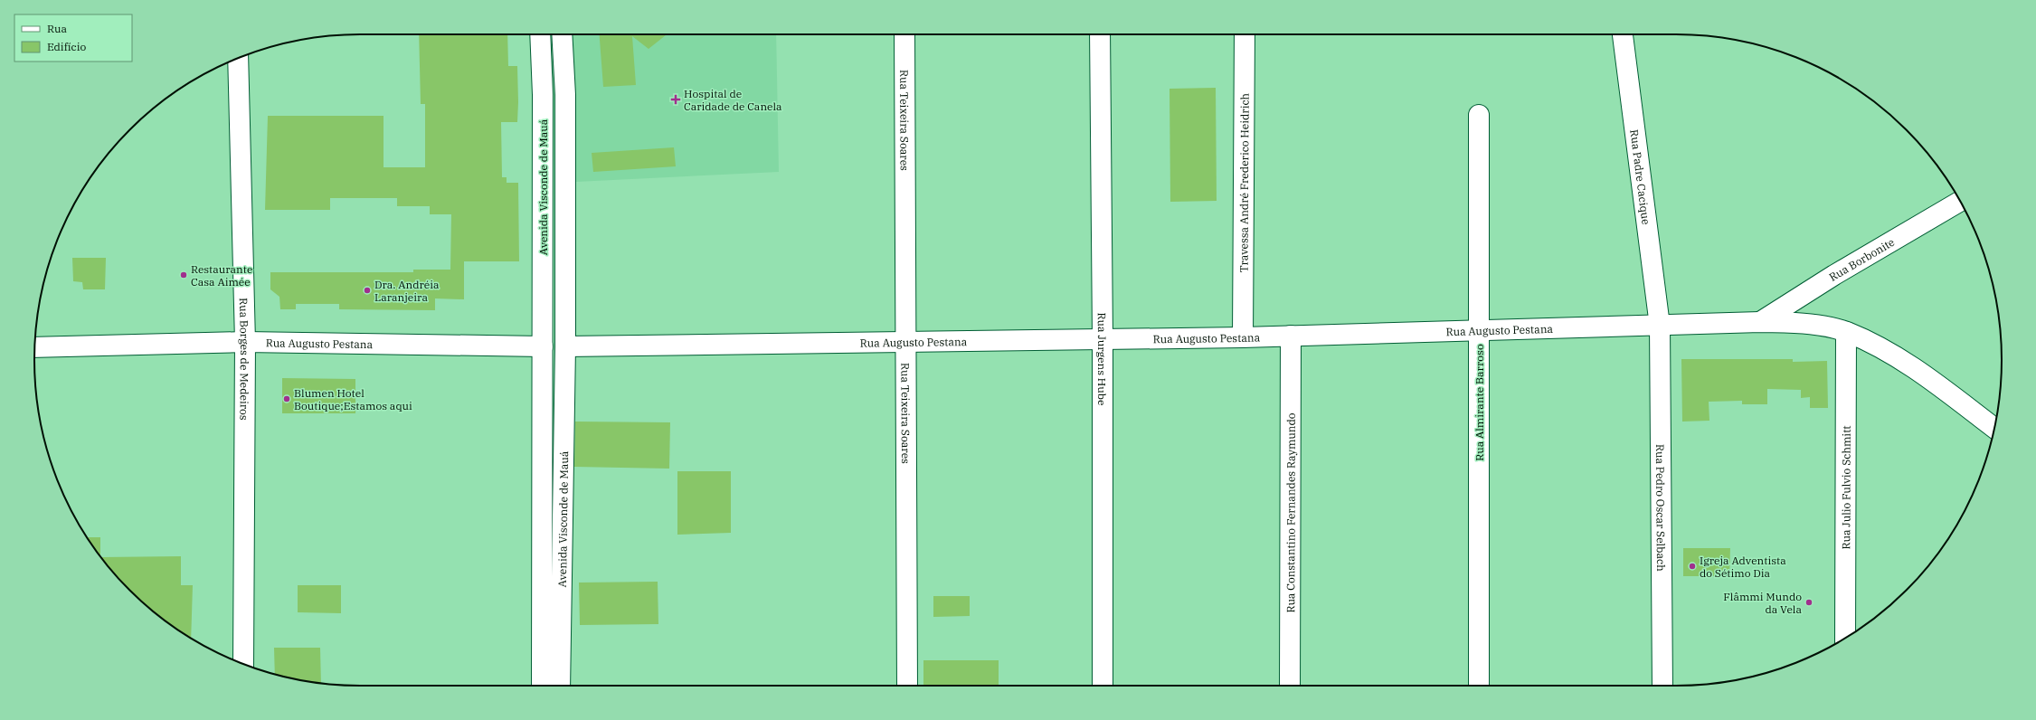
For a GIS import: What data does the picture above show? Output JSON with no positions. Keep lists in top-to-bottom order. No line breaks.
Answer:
{"streets":{"street":["Rua Teixeira Soares","Rua Padre Cacique","Travessa André Frederico Heidrich","Avenida Visconde de Mauá","Rua Borbonite","Rua Augusto Pestana","Rua Borges de Medeiros","Rua Jurgens Hube","Rua Almirante Barroso","Rua Julio Fulvio Schmitt","Rua Pedro Oscar Selbach","Rua Constantino Fernandes Raymundo"]},"crossings":[["Rua Teixeira Soares","Rua Augusto Pestana"],["Rua Padre Cacique","Rua Augusto Pestana"],["Rua Padre Cacique","Rua Pedro Oscar Selbach"],["Travessa André Frederico Heidrich","Rua Augusto Pestana"],["Avenida Visconde de Mauá","Rua Augusto Pestana"],["Rua Borbonite","Rua Augusto Pestana"],["Rua Augusto Pestana","Rua Borges de Medeiros"],["Rua Augusto Pestana","Rua Jurgens Hube"],["Rua Augusto Pestana","Rua Almirante Barroso"],["Rua Augusto Pestana","Rua Julio Fulvio Schmitt"],["Rua Augusto Pestana","Rua Pedro Oscar Selbach"],["Rua Augusto Pestana","Rua Constantino Fernandes Raymundo"]],"places":{"health":["Hospital de Caridade de Canela"],"other":["Restaurante Casa Aimée","Dra. Andréia Laranjeira","Blumen Hotel Boutique;Estamos aqui","Igreja Adventista do Sétimo Dia","Flâmmi Mundo da Vela"]},"legend":["Rua","Edifício"]}
